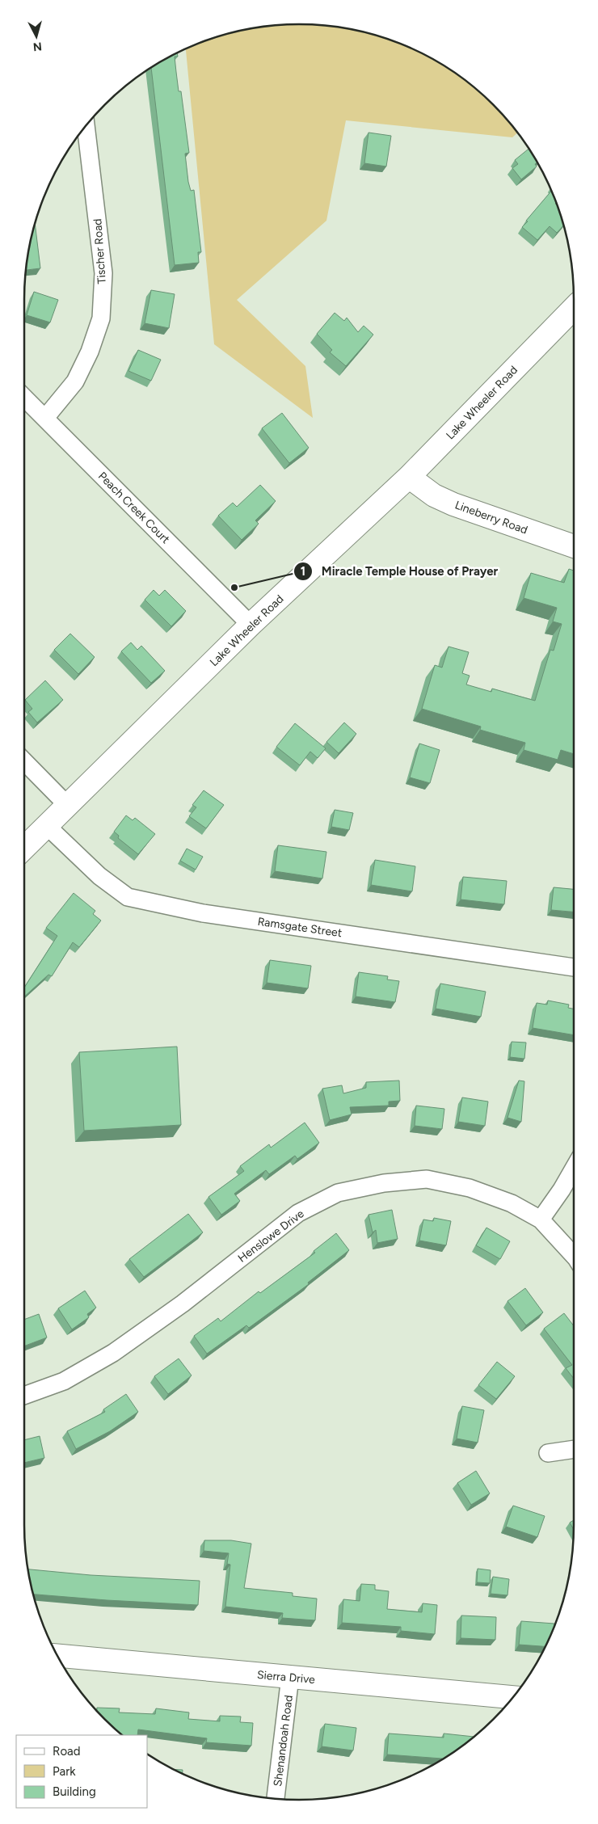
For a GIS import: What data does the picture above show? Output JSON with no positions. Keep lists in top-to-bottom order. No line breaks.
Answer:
{"streets":{"main road":["Lake Wheeler Road","Lineberry Road","Sierra Drive"],"street":["Tischer Road","Peach Creek Court","Ramsgate Street","Henslowe Drive","Shenandoah Road"]},"crossings":[["Tischer Road","Peach Creek Court"],["Lake Wheeler Road","Peach Creek Court"],["Lake Wheeler Road","Lineberry Road"],["Lake Wheeler Road","Ramsgate Street"],["Sierra Drive","Shenandoah Road"]],"places":["Miracle Temple House of Prayer"],"legend":["Road","Park","Building"],"north":"bottom"}
